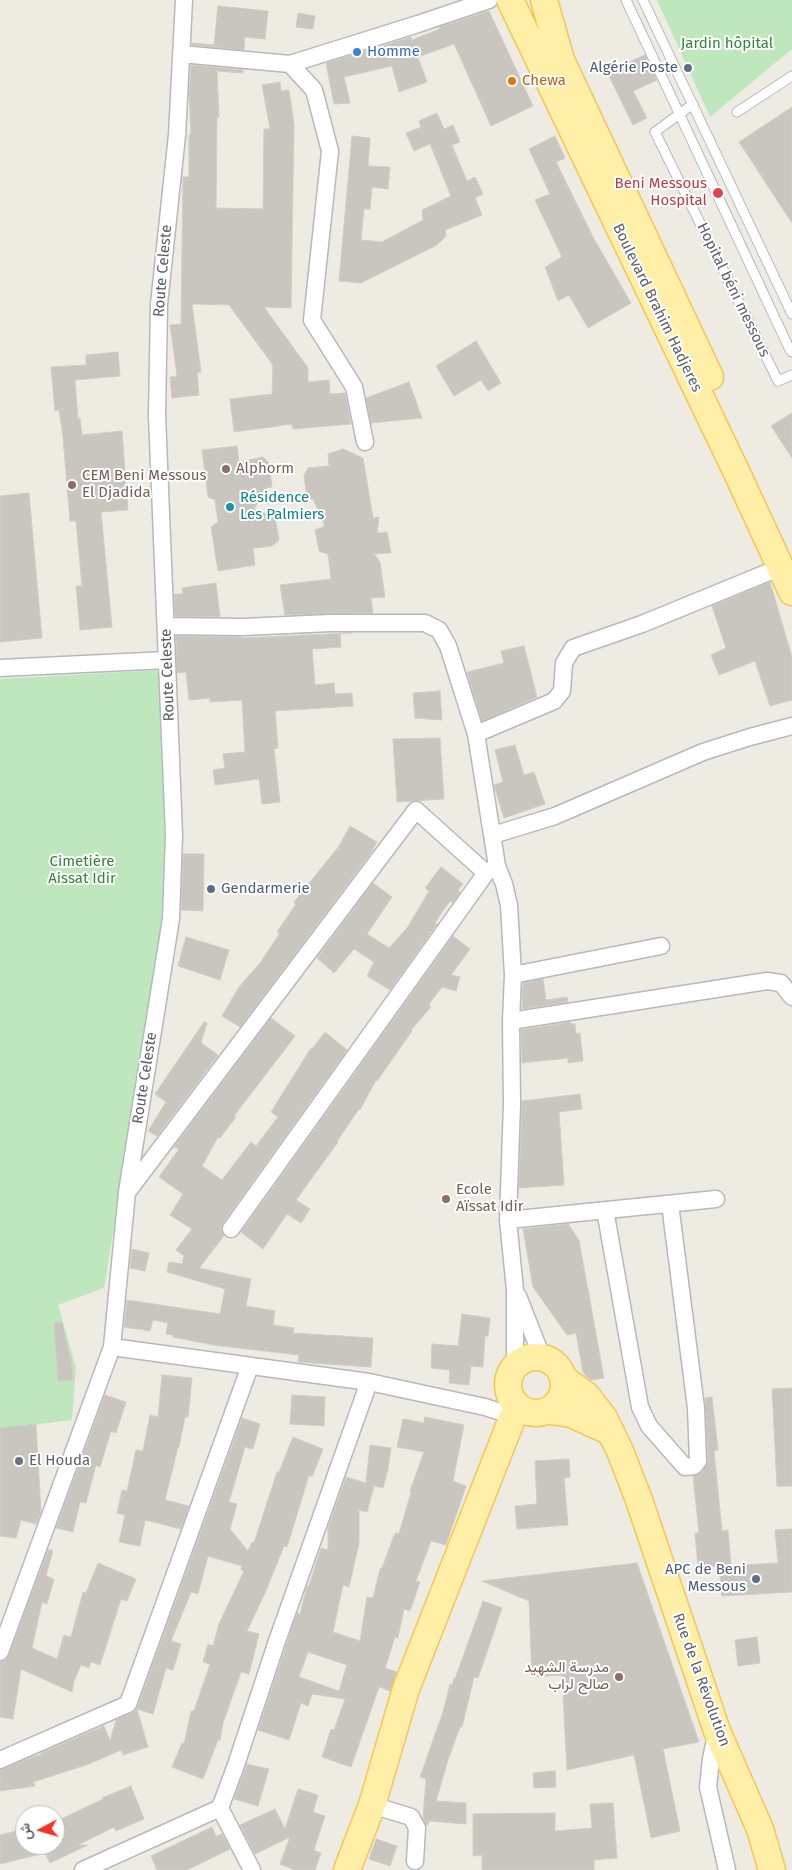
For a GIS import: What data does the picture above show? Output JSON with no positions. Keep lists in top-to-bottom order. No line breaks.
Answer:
{"streets":{"main road":["Boulevard Brahim Hadjeres","Rue de la Révolution"],"street":["Route Celeste"],"lane":["Hopital béni messous"]},"parks":["Jardin hôpital","Cimetière Aissat Idir"],"places":["Homme","Algérie Poste","Chewa","Beni Messous Hospital","Alphorm","CEM Beni Messous El Djadida","Résidence Les Palmiers","Gendarmerie","Ecole Aïssat Idir","El Houda","APC de Beni Messous","مدرسة الشهيد صالح لراب"],"north":"left"}
